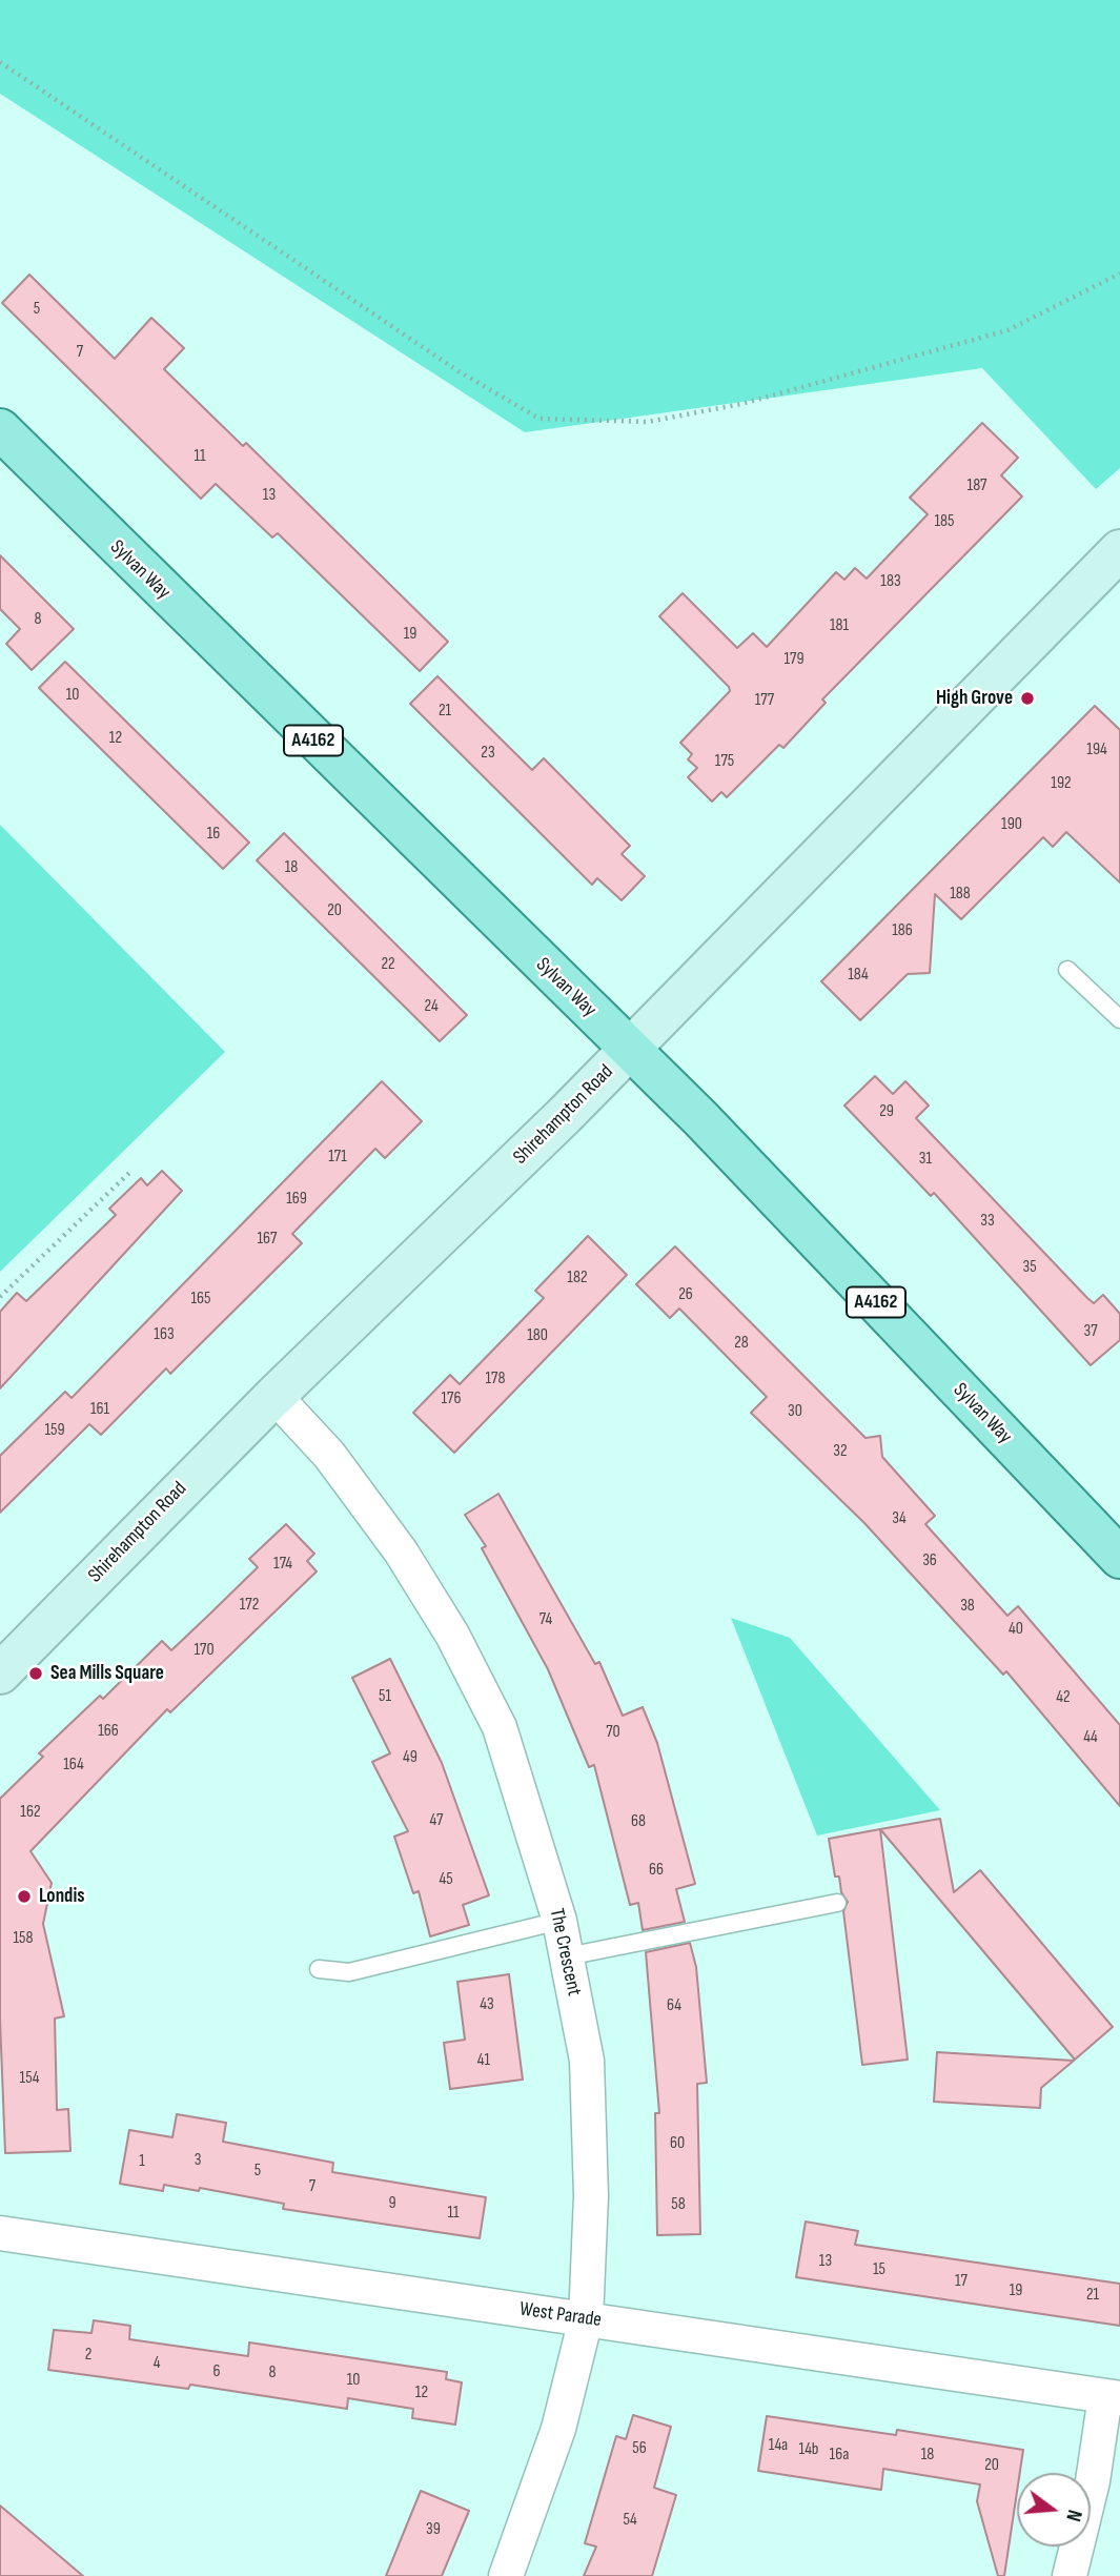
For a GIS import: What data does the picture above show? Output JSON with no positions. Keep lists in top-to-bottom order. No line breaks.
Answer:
{"streets":{"main road":["Sylvan Way","A4162","Shirehampton Road"],"street":["The Crescent","West Parade"]},"crossings":[["Sylvan Way","Shirehampton Road"],["Shirehampton Road","The Crescent"],["The Crescent","West Parade"]],"places":["High Grove","Sea Mills Square","Londis"],"house_numbers":["5","7","11","187","13","185","183","8","181","19","179","10","177","21","12","194","23","175","192","190","16","18","188","20","186","22","184","24","29","171","31","169","33","167","35","182","26","165","37","163","180","28","178","176","161","30","159","32","34","36","174","172","38","74","40","170","51","42","166","70","44","49","164","162","47","68","66","45","158","43","64","41","154","60","3","1","5","7","9","58","11","13","15","17","19","21","2","4","6","8","10","12","14a","56","14b","16a","18","20","54","39"],"north":"right"}
